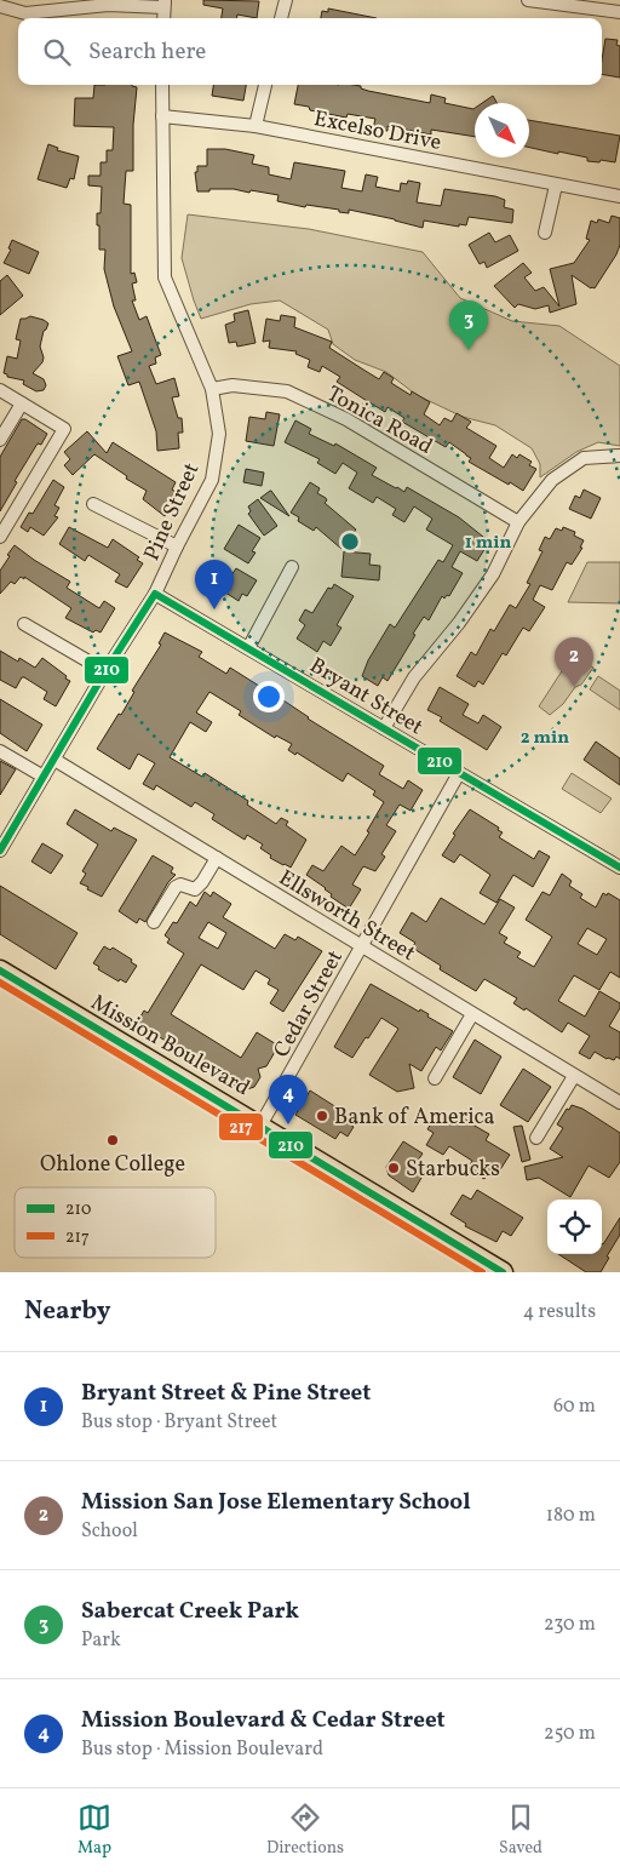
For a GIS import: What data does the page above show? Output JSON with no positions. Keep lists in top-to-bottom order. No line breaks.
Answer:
{"streets":{"main road":["Mission Boulevard"],"street":["Excelso Drive","Tonica Road","Pine Street","Bryant Street","Ellsworth Street","Cedar Street"]},"crossings":[["Excelso Drive","Pine Street"],["Tonica Road","Pine Street"],["Pine Street","Bryant Street"],["Pine Street","Ellsworth Street"],["Bryant Street","Cedar Street"],["Ellsworth Street","Cedar Street"],["Cedar Street","Mission Boulevard"]],"places":["Bank of America","Ohlone College","Starbucks"],"lines":["transit line 210","transit line 217"],"legend":["210","217"],"north":"bottom right","page":{"search":"Search here","pins":["3","1","2","4"],"heading":["Nearby","4 results"],"list":[{"mark":"1","name":"Bryant Street & Pine Street","note":"Bus stop · Bryant Street","value":"60 m"},{"mark":"2","name":"Mission San Jose Elementary School","note":"School","value":"180 m"},{"mark":"3","name":"Sabercat Creek Park","note":"Park","value":"230 m"},{"mark":"4","name":"Mission Boulevard & Cedar Street","note":"Bus stop · Mission Boulevard","value":"250 m"}],"nav":["Map","Directions","Saved"]},"rings":["1 min","2 min"]}
